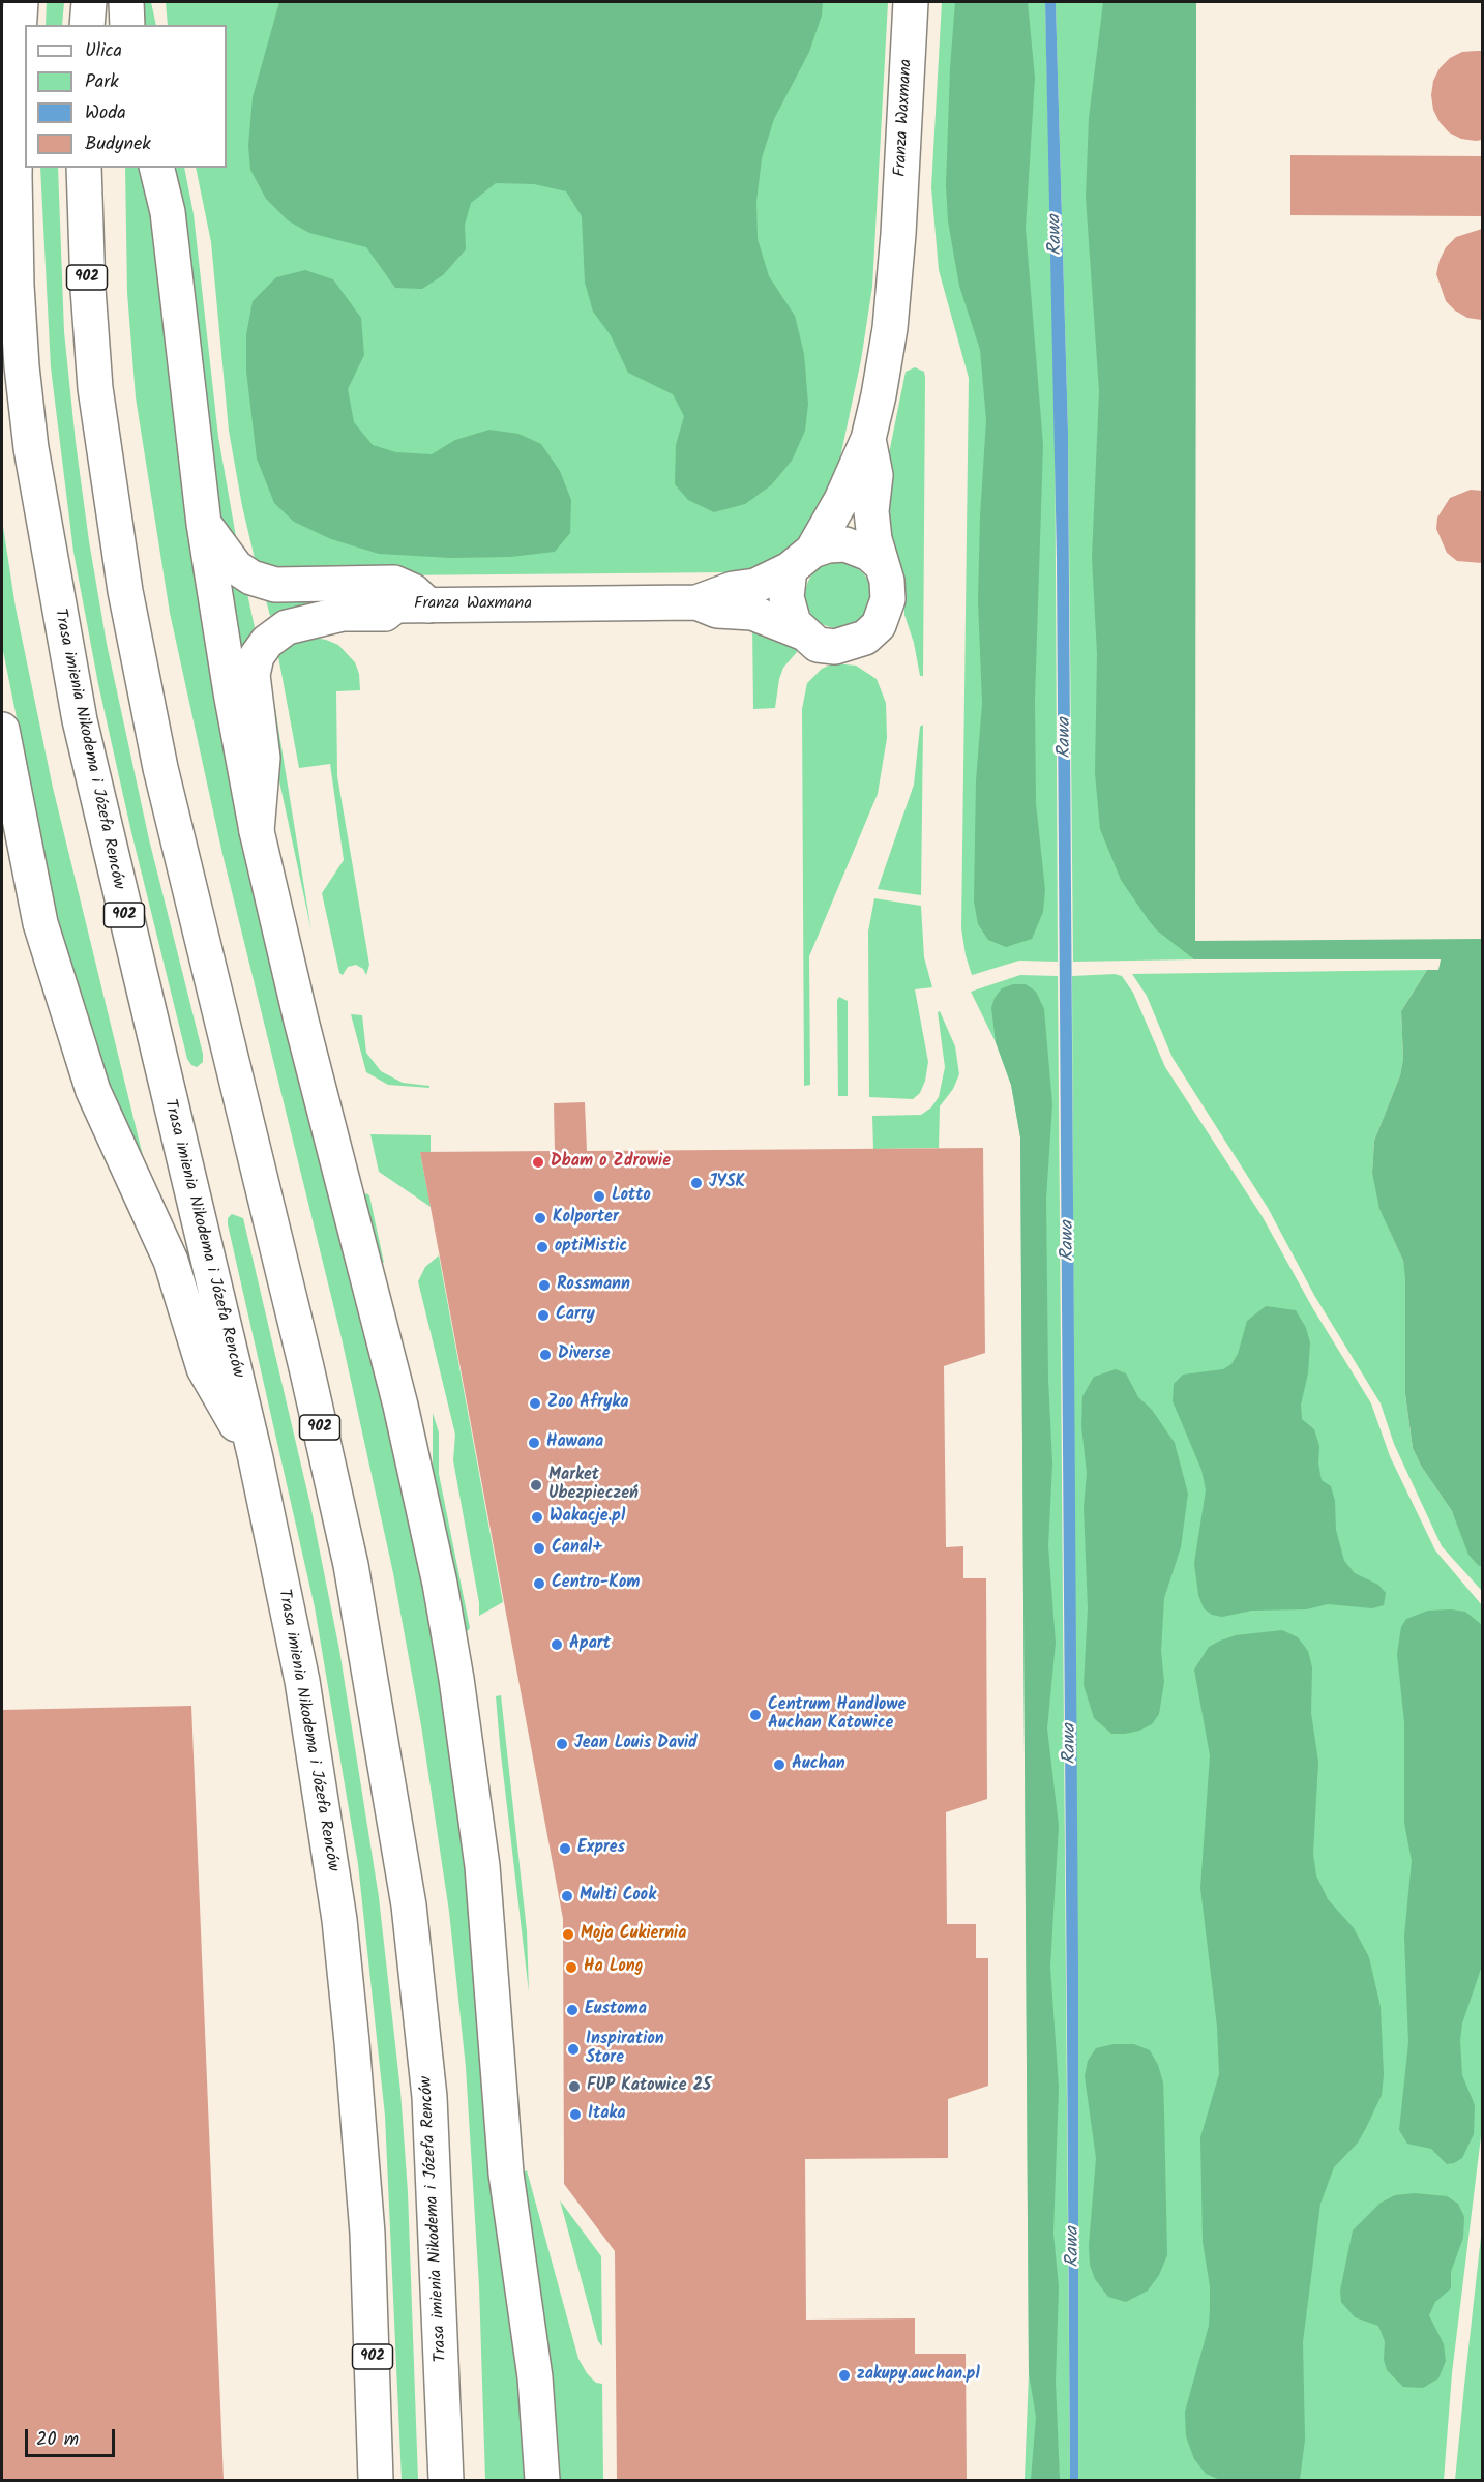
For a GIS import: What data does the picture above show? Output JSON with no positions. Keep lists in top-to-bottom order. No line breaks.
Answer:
{"streets":{"main road":["Franza Waxmana","902","Trasa imienia Nikodema i Józefa Renców"]},"water":["Rawa"],"places":["Dbam o Zdrowie","JYSK","Lotto","Kolporter","optiMistic","Rossmann","Carry","Diverse","Zoo Afryka","Hawana","Market Ubezpieczeń","Wakacje.pl","Canal+","Centro-Kom","Apart","Centrum Handlowe Auchan Katowice","Jean Louis David","Auchan","Expres","Multi Cook","Moja Cukiernia","Ha Long","Eustoma","Inspiration Store","FUP Katowice 25","Itaka","zakupy.auchan.pl"],"legend":["Ulica","Park","Woda","Budynek"],"scale_bar":"20 m"}
